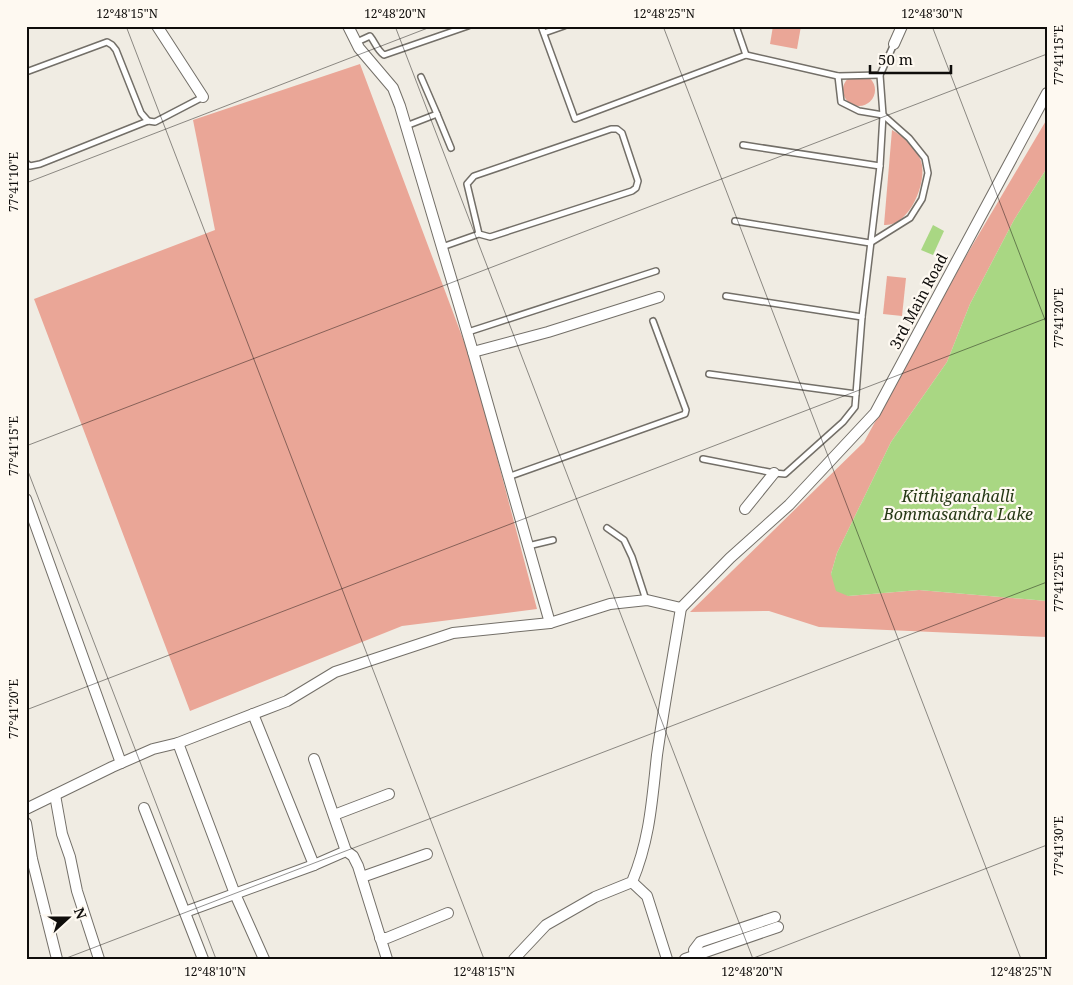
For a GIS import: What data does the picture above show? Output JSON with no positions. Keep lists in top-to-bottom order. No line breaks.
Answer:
{"streets":{"street":["3rd Main Road"]},"water":["Kitthiganahalli Bommasandra Lake"],"scale_bar":"50 m","north":"right","coordinates":["12°48'15\"N","12°48'20\"N","12°48'25\"N","12°48'30\"N","77°41'15\"E","77°41'10\"E","77°41'20\"E","77°41'25\"E","77°41'30\"E","12°48'10\"N"]}
